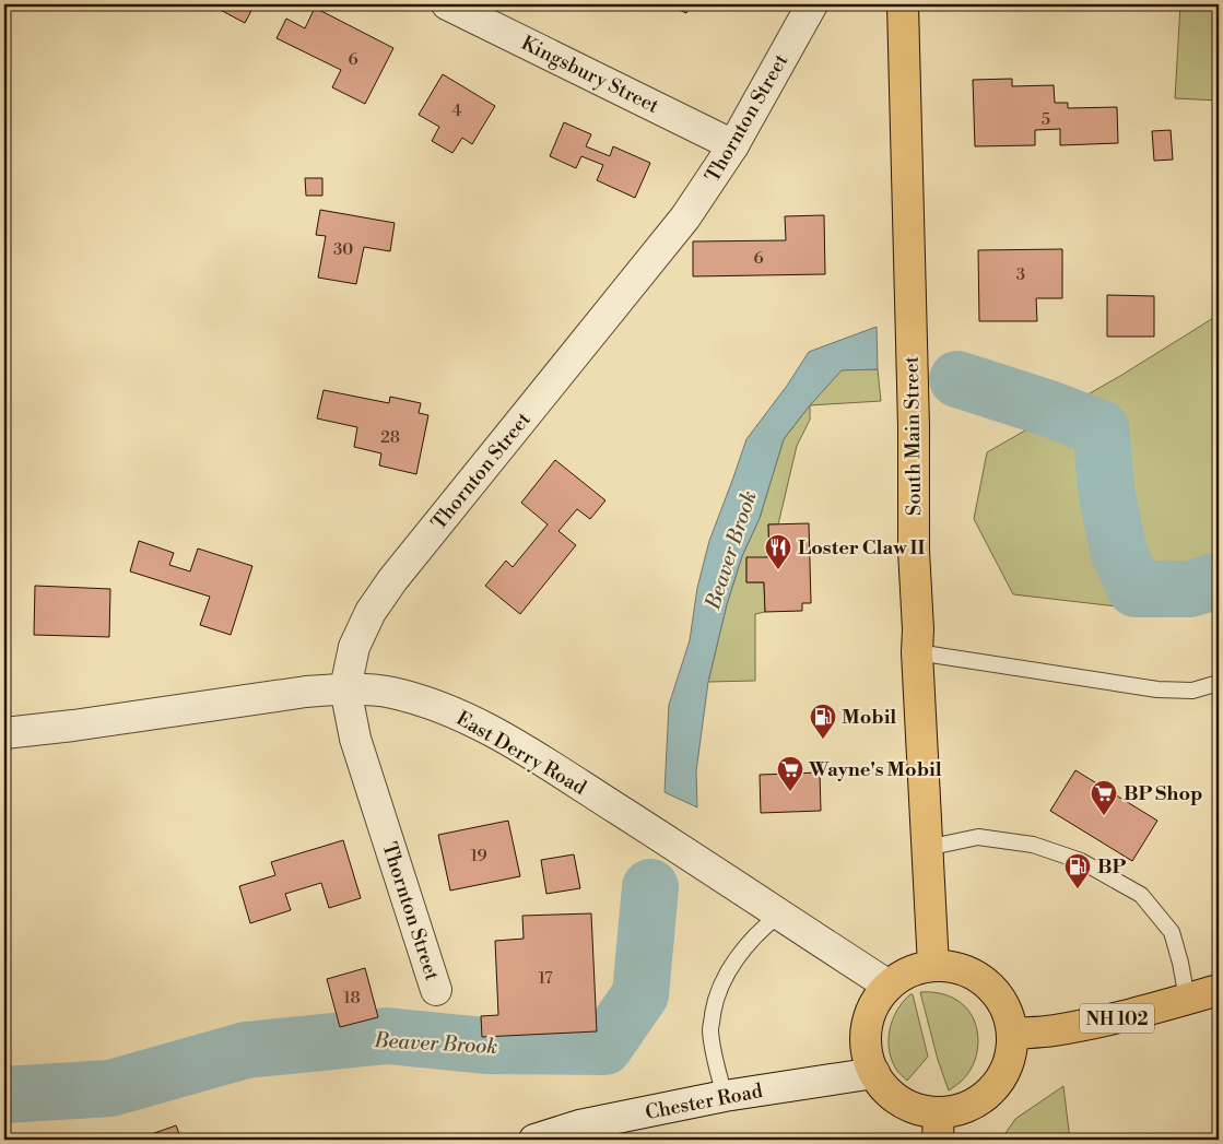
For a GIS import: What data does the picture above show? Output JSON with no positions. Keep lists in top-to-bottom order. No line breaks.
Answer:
{"streets":{"main road":["South Main Street","NH 102"],"street":["Kingsbury Street","Thornton Street","East Derry Road","Chester Road"]},"crossings":[["Kingsbury Street","Thornton Street"],["Thornton Street","East Derry Road"],["South Main Street","East Derry Road"],["South Main Street","NH 102"],["South Main Street","Chester Road"],["East Derry Road","NH 102"],["East Derry Road","Chester Road"],["NH 102","Chester Road"]],"water":["Beaver Brook"],"places":{"restaurant":["Loster Claw II"],"fuel station":["Mobil","BP"],"supermarket":["Wayne's Mobil","BP Shop"]},"house_numbers":["6","4","5","30","6","3","28","19","17","18"]}
